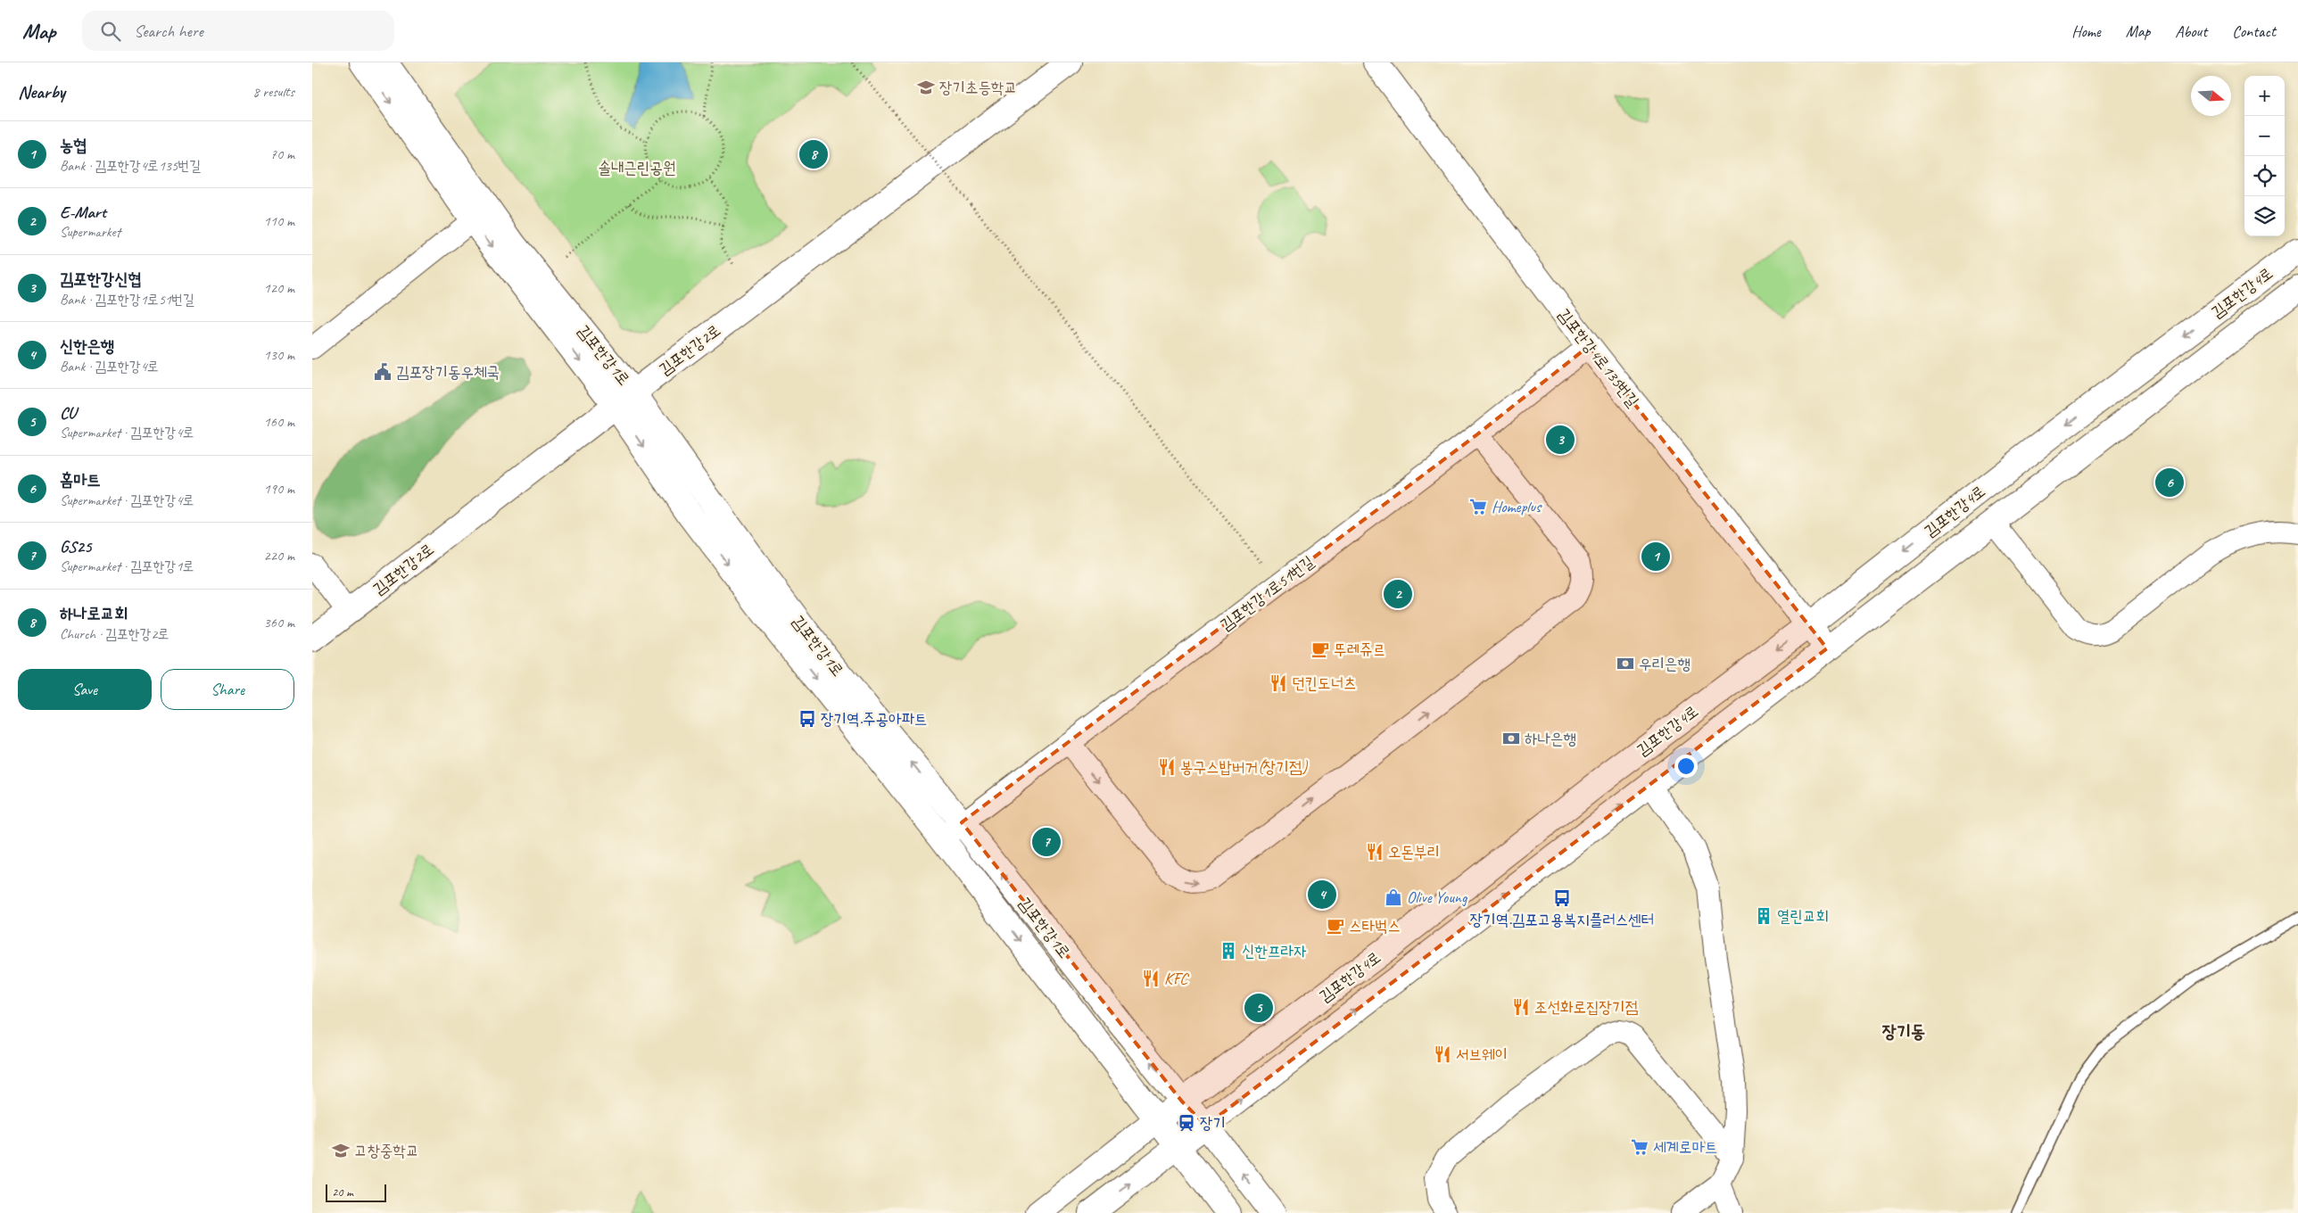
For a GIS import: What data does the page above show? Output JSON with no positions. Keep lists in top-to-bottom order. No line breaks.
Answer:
{"streets":{"street":["김포한강4로","김포한강2로","김포한강1로","김포한강4로135번길","김포한강1로51번길"]},"crossings":[["김포한강4로","김포한강1로"],["김포한강4로","김포한강4로135번길"],["김포한강2로","김포한강1로"],["김포한강1로","김포한강1로51번길"],["김포한강4로135번길","김포한강1로51번길"]],"districts":["장기동"],"parks":["솔내근린공원"],"places":{"school or university":["장기초등학교","고창중학교"],"public building":["김포장기동우체국"],"supermarket":["Homeplus","세계로마트"],"cafe":["뚜레쥬르","스타벅스"],"bank":["우리은행","하나은행"],"restaurant":["던킨도너츠","봉구스밥버거(장기점)","오돈부리","KFC","조선화로집장기점","서브웨이"],"bus stop":["장기역.주공아파트","장기역.김포고용복지플러스센터"],"shop":["Olive Young"],"building":["열린교회","신한프라자"],"station":["장기"]},"scale_bar":"20 m","north":"right","page":{"header":"Map","search":"Search here","nav":["Home","Map","About","Contact"],"heading":["Nearby","8 results"],"map_buttons":["+","−"],"list":[{"mark":"1","name":"농협","note":"Bank · 김포한강4로135번길","value":"70 m"},{"mark":"2","name":"E-Mart","note":"Supermarket","value":"110 m"},{"mark":"3","name":"김포한강신협","note":"Bank · 김포한강1로51번길","value":"120 m"},{"mark":"4","name":"신한은행","note":"Bank · 김포한강4로","value":"130 m"},{"mark":"5","name":"CU","note":"Supermarket · 김포한강4로","value":"160 m"},{"mark":"6","name":"홈마트","note":"Supermarket · 김포한강4로","value":"190 m"},{"mark":"7","name":"GS25","note":"Supermarket · 김포한강1로","value":"220 m"},{"mark":"8","name":"하나로교회","note":"Church · 김포한강2로","value":"360 m"}],"pins":["8","3","6","1","2","7","4","5"],"buttons":["Save","Share"],"scale":"20 m"}}
